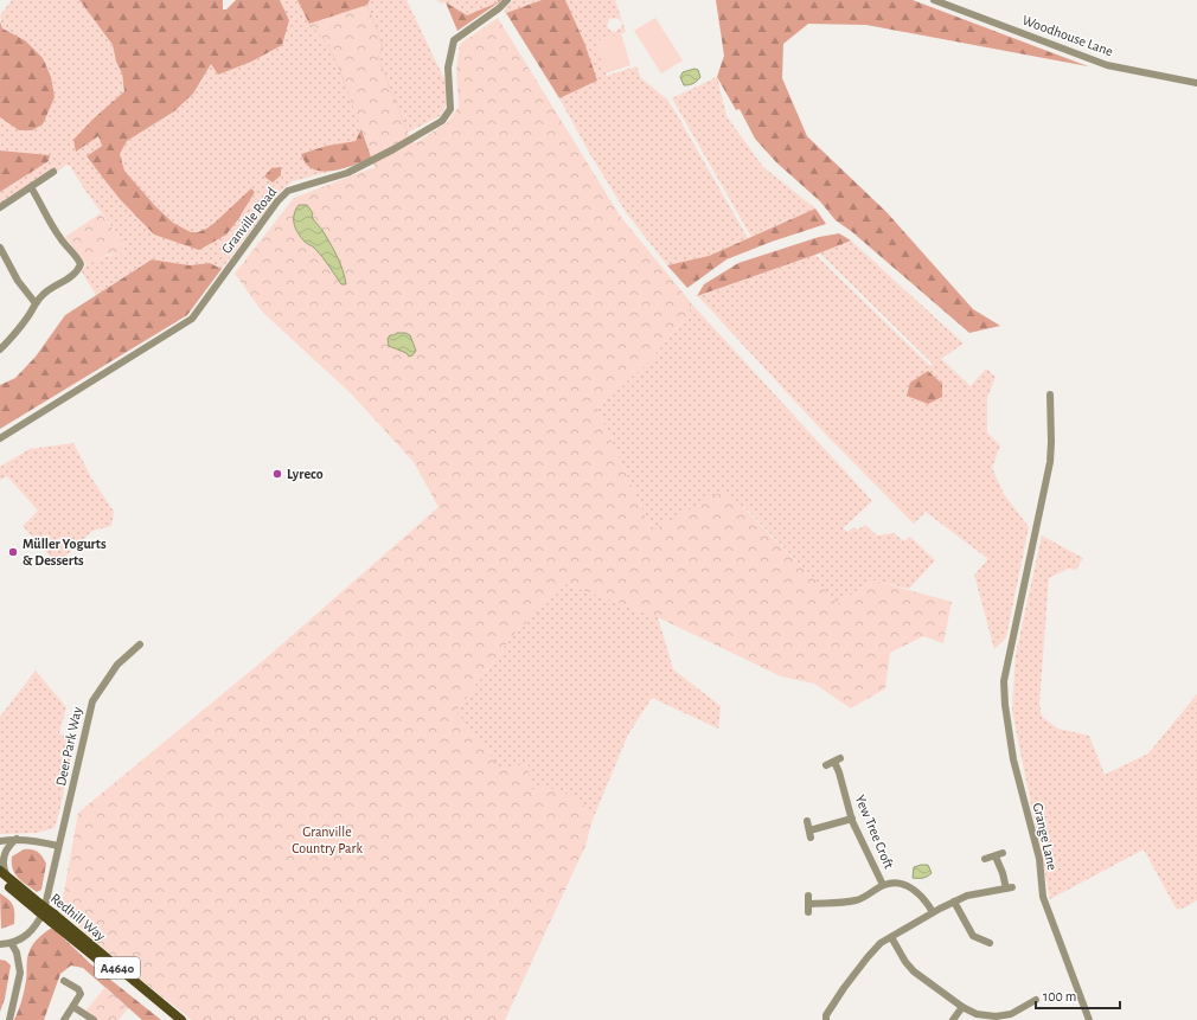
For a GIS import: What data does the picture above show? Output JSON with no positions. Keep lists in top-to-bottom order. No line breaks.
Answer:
{"streets":{"main road":["Redhill Way","A4640"],"street":["Woodhouse Lane","Granville Road","Deer Park Way","Yew Tree Croft","Grange Lane"]},"parks":["Granville Country Park"],"places":["Lyreco","Müller Yogurts & Desserts"],"scale_bar":"100 m"}
